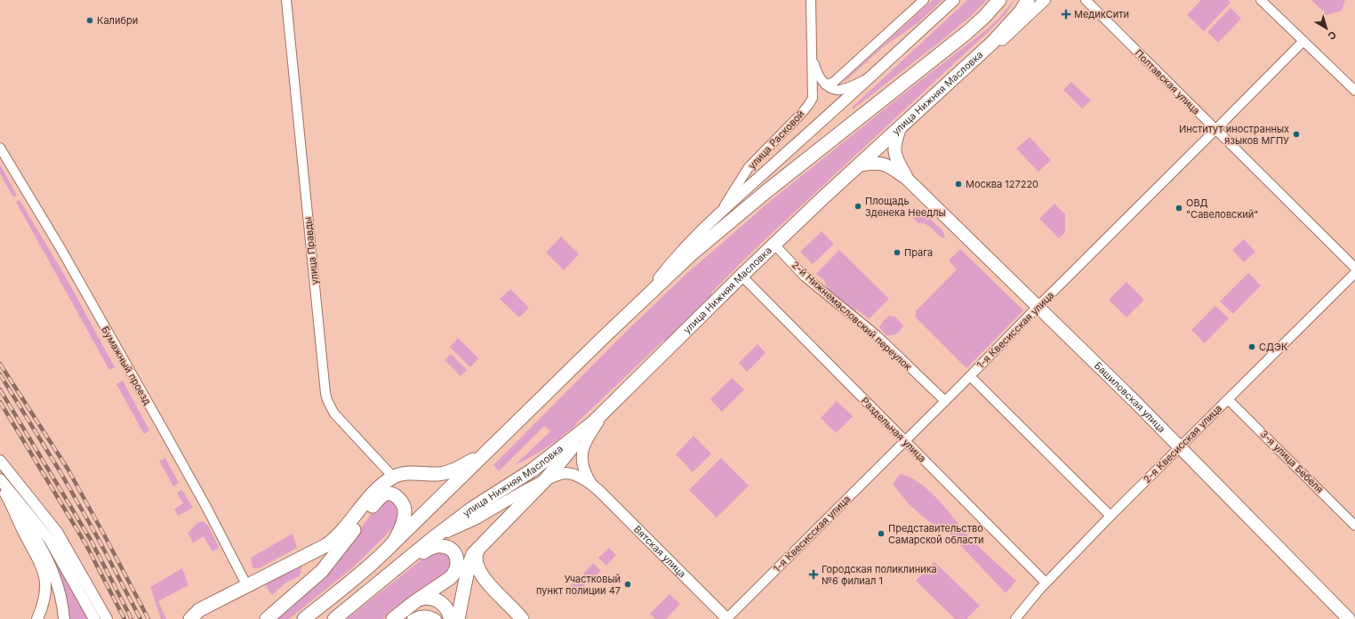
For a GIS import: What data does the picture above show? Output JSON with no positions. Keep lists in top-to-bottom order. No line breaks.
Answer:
{"streets":{"main road":["улица Нижняя Масловка","Башиловская улица"],"street":["Полтавская улица","улица Расковой","улица Правды","2-й Нижнемасловский переулок","1-я Квесисская улица","Бумажный проезд","Раздельная улица","2-я Квесисская улица","3-я улица Бебеля","Вятская улица"]},"crossings":[["Полтавская улица","1-я Квесисская улица"],["улица Нижняя Масловка","2-й Нижнемасловский переулок"],["улица Нижняя Масловка","Башиловская улица"],["улица Нижняя Масловка","Раздельная улица"],["улица Нижняя Масловка","Вятская улица"],["2-й Нижнемасловский переулок","1-я Квесисская улица"],["1-я Квесисская улица","Башиловская улица"],["1-я Квесисская улица","Раздельная улица"],["1-я Квесисская улица","Вятская улица"],["Башиловская улица","2-я Квесисская улица"],["Раздельная улица","2-я Квесисская улица"],["2-я Квесисская улица","3-я улица Бебеля"]],"places":{"health":["МедикСити","Городская поликлиника №6 филиал 1"],"other":["Калибри","Институт иностранных языков МГПУ","Москва 127220","Площадь Зденека Неедлы","ОВД \"Савеловский\"","Прага","СДЭК","Представительство Самарской области","Участковый пункт полиции 47"]},"north":"bottom right"}
